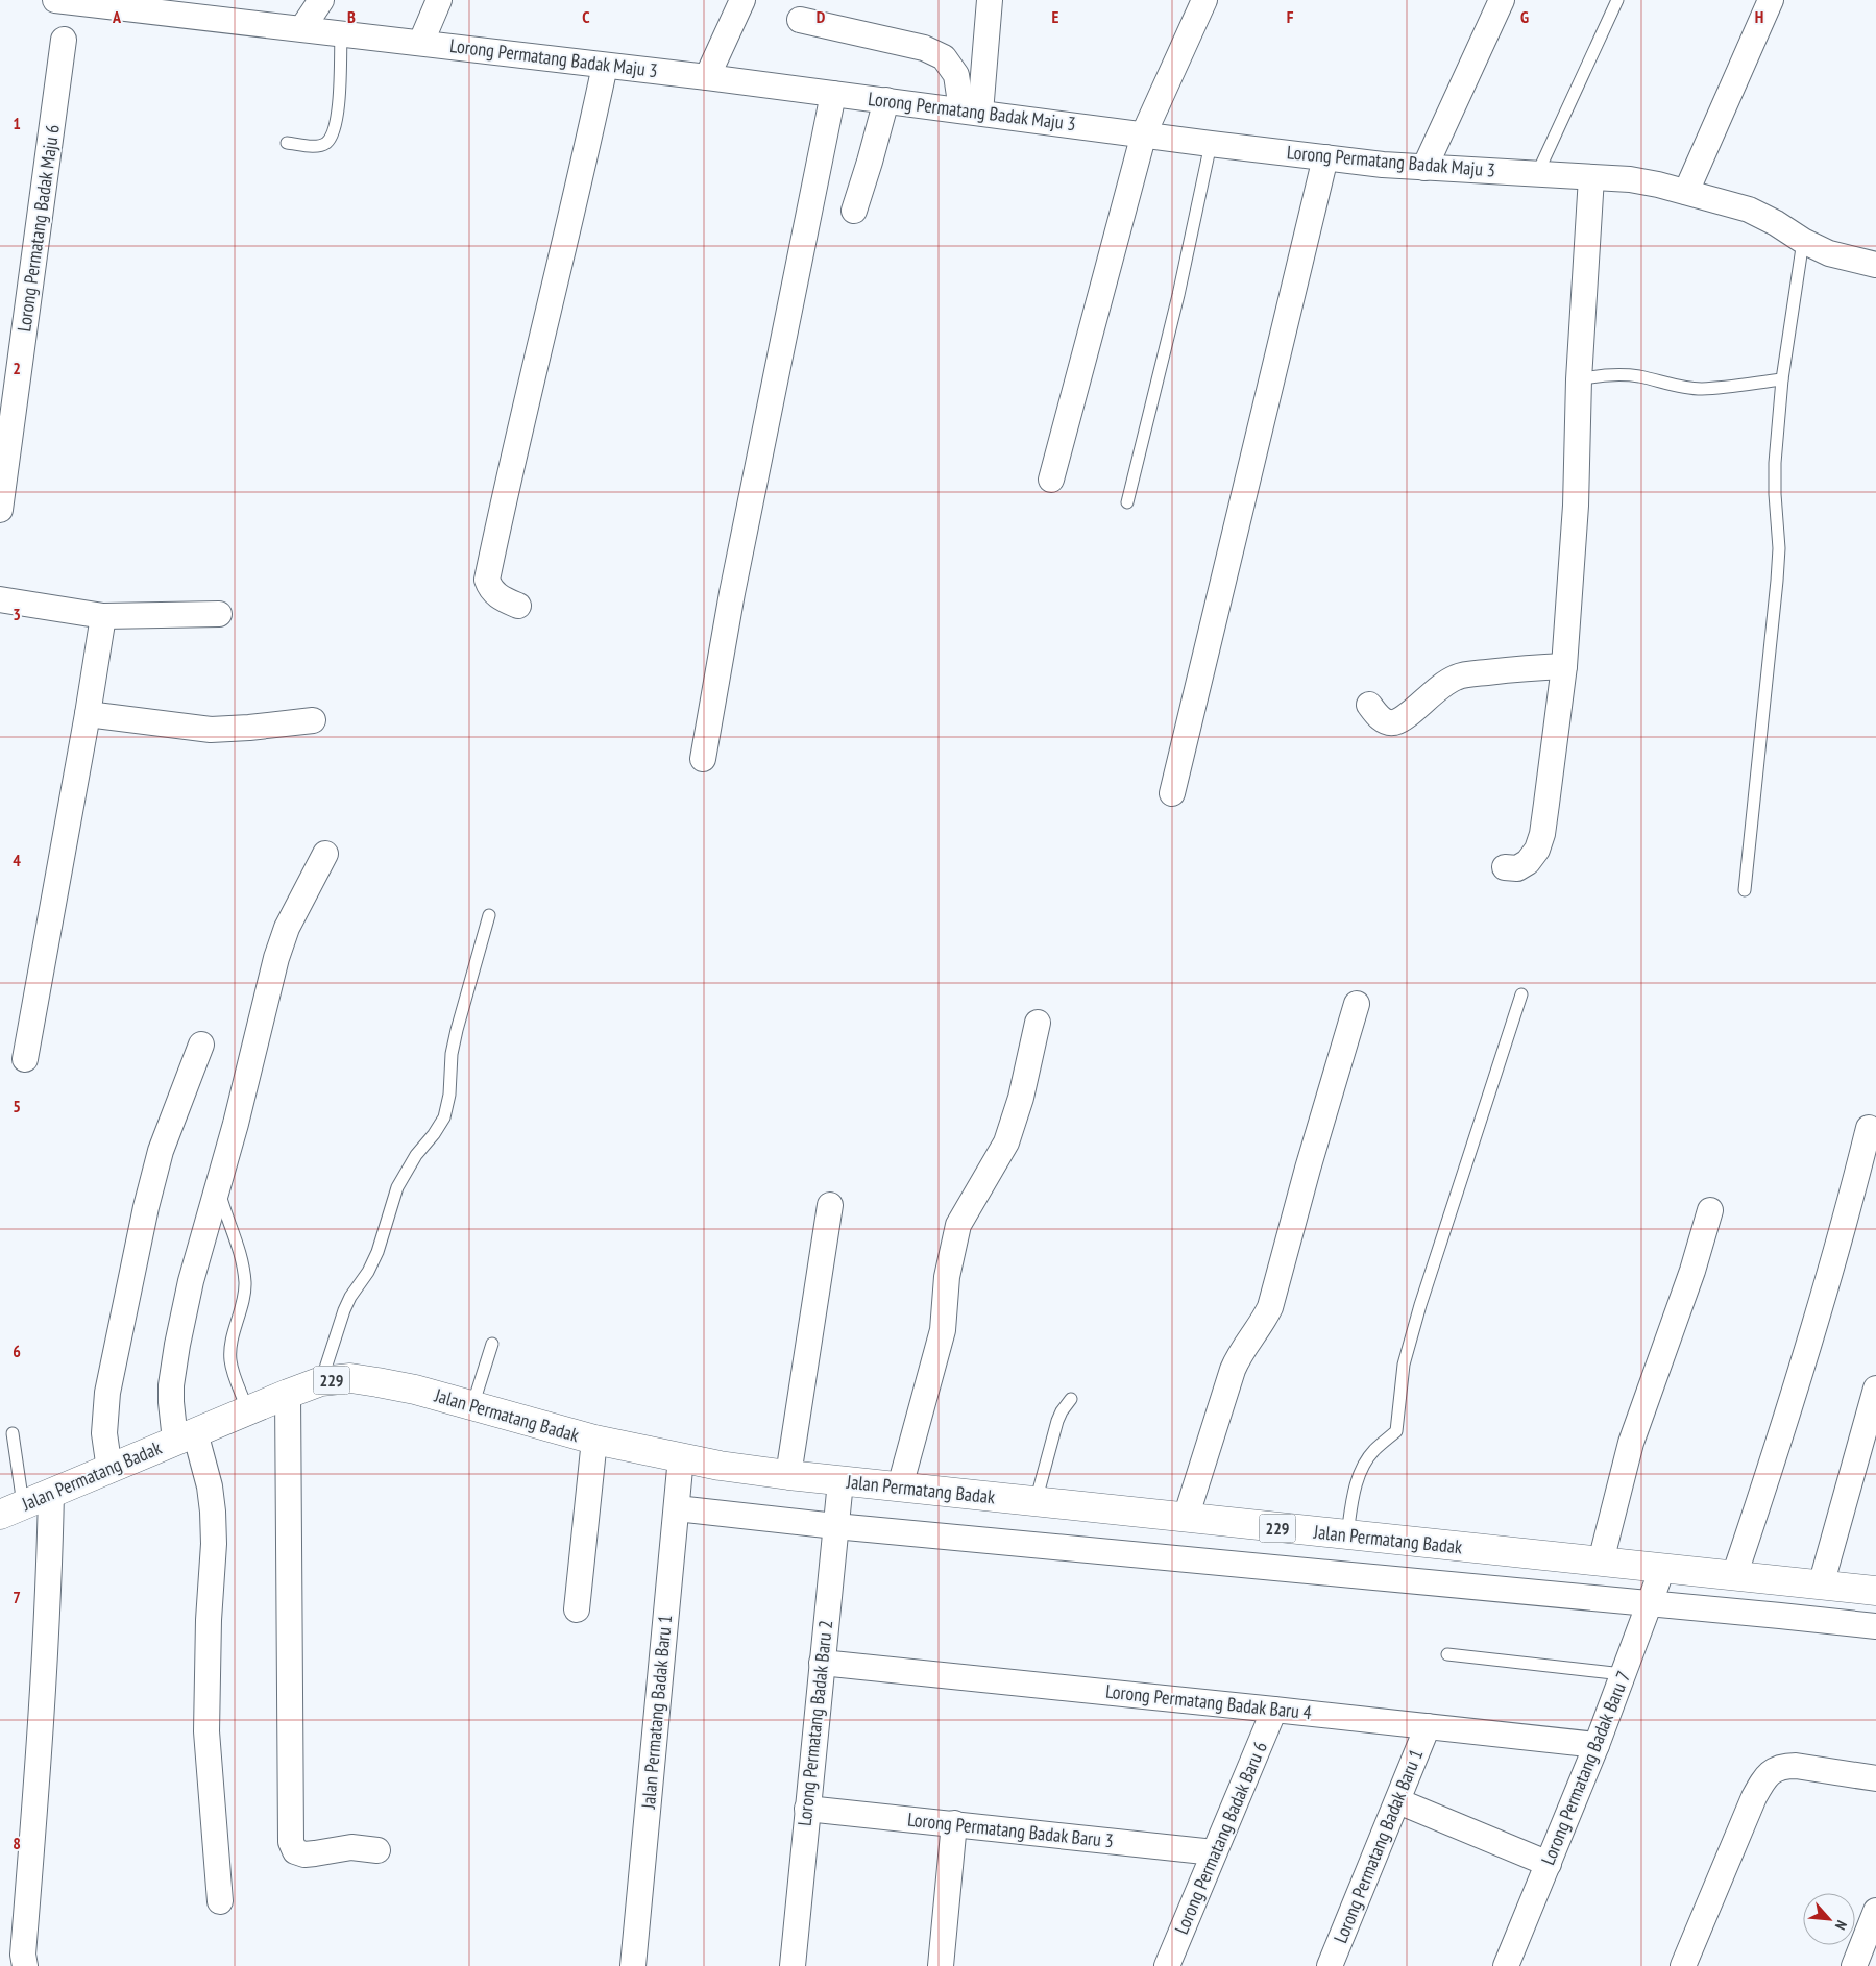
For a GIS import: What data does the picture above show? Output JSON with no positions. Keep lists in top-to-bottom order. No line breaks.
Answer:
{"streets":{"main road":["229","Jalan Permatang Badak"],"street":["Lorong Permatang Badak Maju 3","Lorong Permatang Badak Maju 6","Lorong Permatang Badak Baru 4","Jalan Permatang Badak Baru 1","Lorong Permatang Badak Baru 2","Lorong Permatang Badak Baru 7","Lorong Permatang Badak Baru 3","Lorong Permatang Badak Baru 6","Lorong Permatang Badak Baru 1"]},"crossings":[["Jalan Permatang Badak","Jalan Permatang Badak Baru 1"],["Jalan Permatang Badak","Lorong Permatang Badak Baru 2"],["Jalan Permatang Badak","Lorong Permatang Badak Baru 7"],["Lorong Permatang Badak Baru 4","Lorong Permatang Badak Baru 2"],["Lorong Permatang Badak Baru 4","Lorong Permatang Badak Baru 7"],["Lorong Permatang Badak Baru 4","Lorong Permatang Badak Baru 6"],["Lorong Permatang Badak Baru 4","Lorong Permatang Badak Baru 1"],["Lorong Permatang Badak Baru 2","Lorong Permatang Badak Baru 3"],["Lorong Permatang Badak Baru 3","Lorong Permatang Badak Baru 6"]],"north":"bottom right","grid":{"columns":["A","B","C","D","E","F","G","H"],"rows":["1","2","3","4","5","6","7","8"]}}
